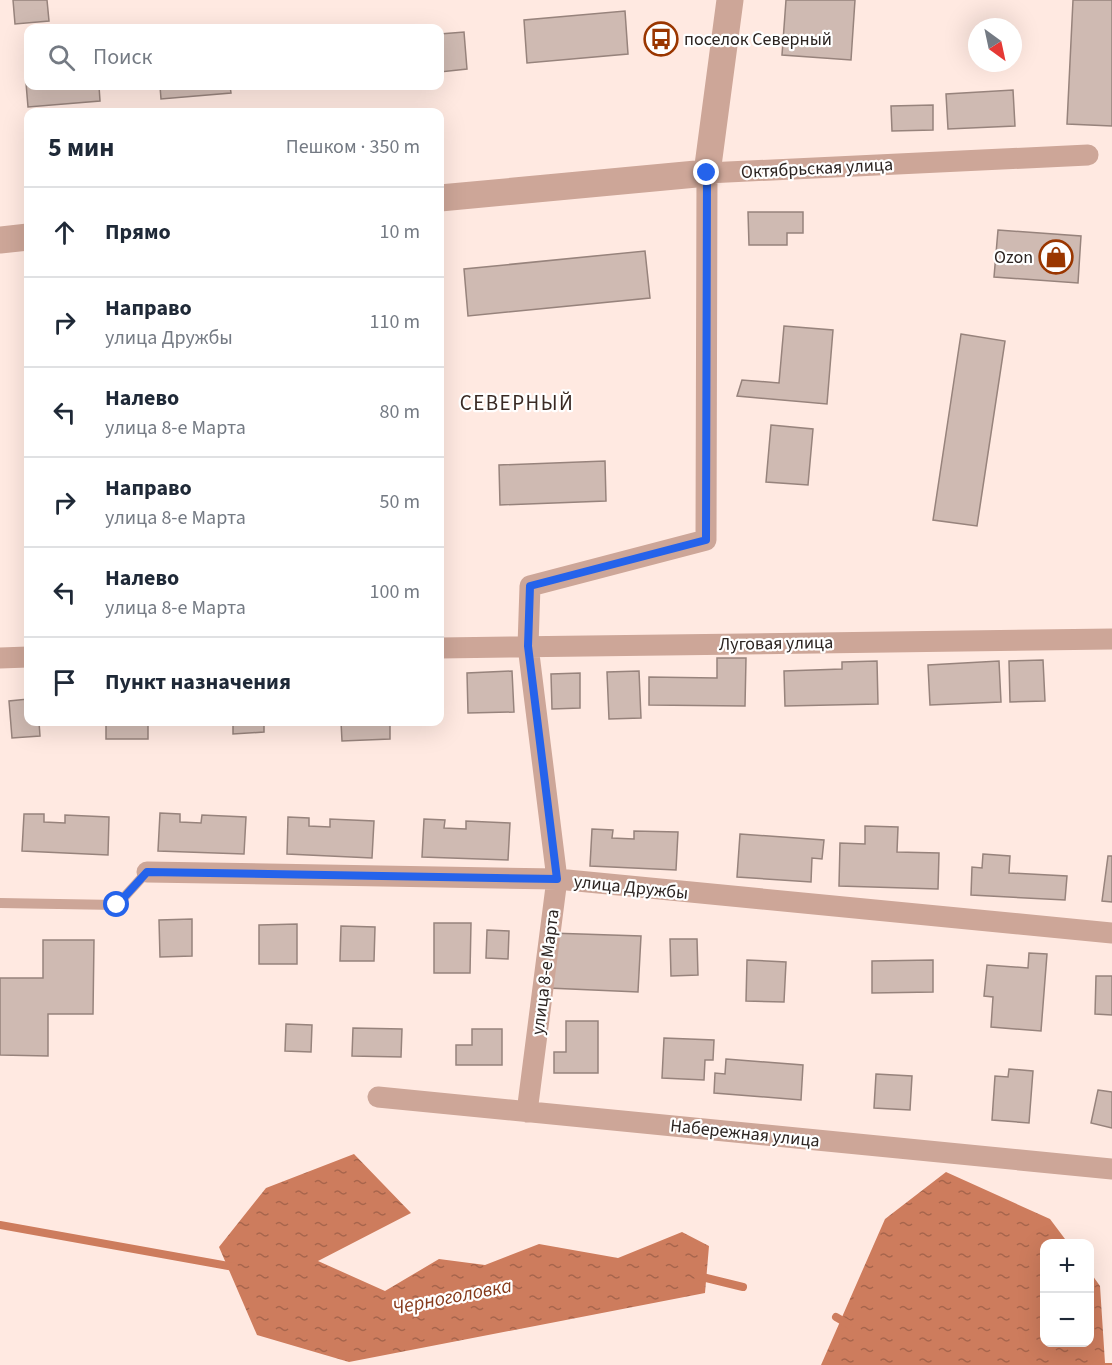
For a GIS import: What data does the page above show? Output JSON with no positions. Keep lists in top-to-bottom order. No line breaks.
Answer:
{"streets":{"street":["Октябрьская улица","Луговая улица","улица Дружбы","улица 8-е Марта","Набережная улица"]},"crossings":[["Октябрьская улица","улица 8-е Марта"],["Луговая улица","улица 8-е Марта"],["улица Дружбы","улица 8-е Марта"],["улица 8-е Марта","Набережная улица"]],"districts":["СЕВЕРНЫЙ"],"water":["Черноголовка"],"places":{"bus stop":["поселок Северный"],"shop":["Ozon"]},"north":"bottom right","page":{"search":"Поиск","heading":["5 мин","Пешком · 350 m"],"list":[["Прямо","10 m"],["Направо","улица Дружбы","110 m"],["Налево","улица 8-е Марта","80 m"],["Направо","улица 8-е Марта","50 m"],["Налево","улица 8-е Марта","100 m"],"Пункт назначения"],"map_buttons":["+","−"]}}
